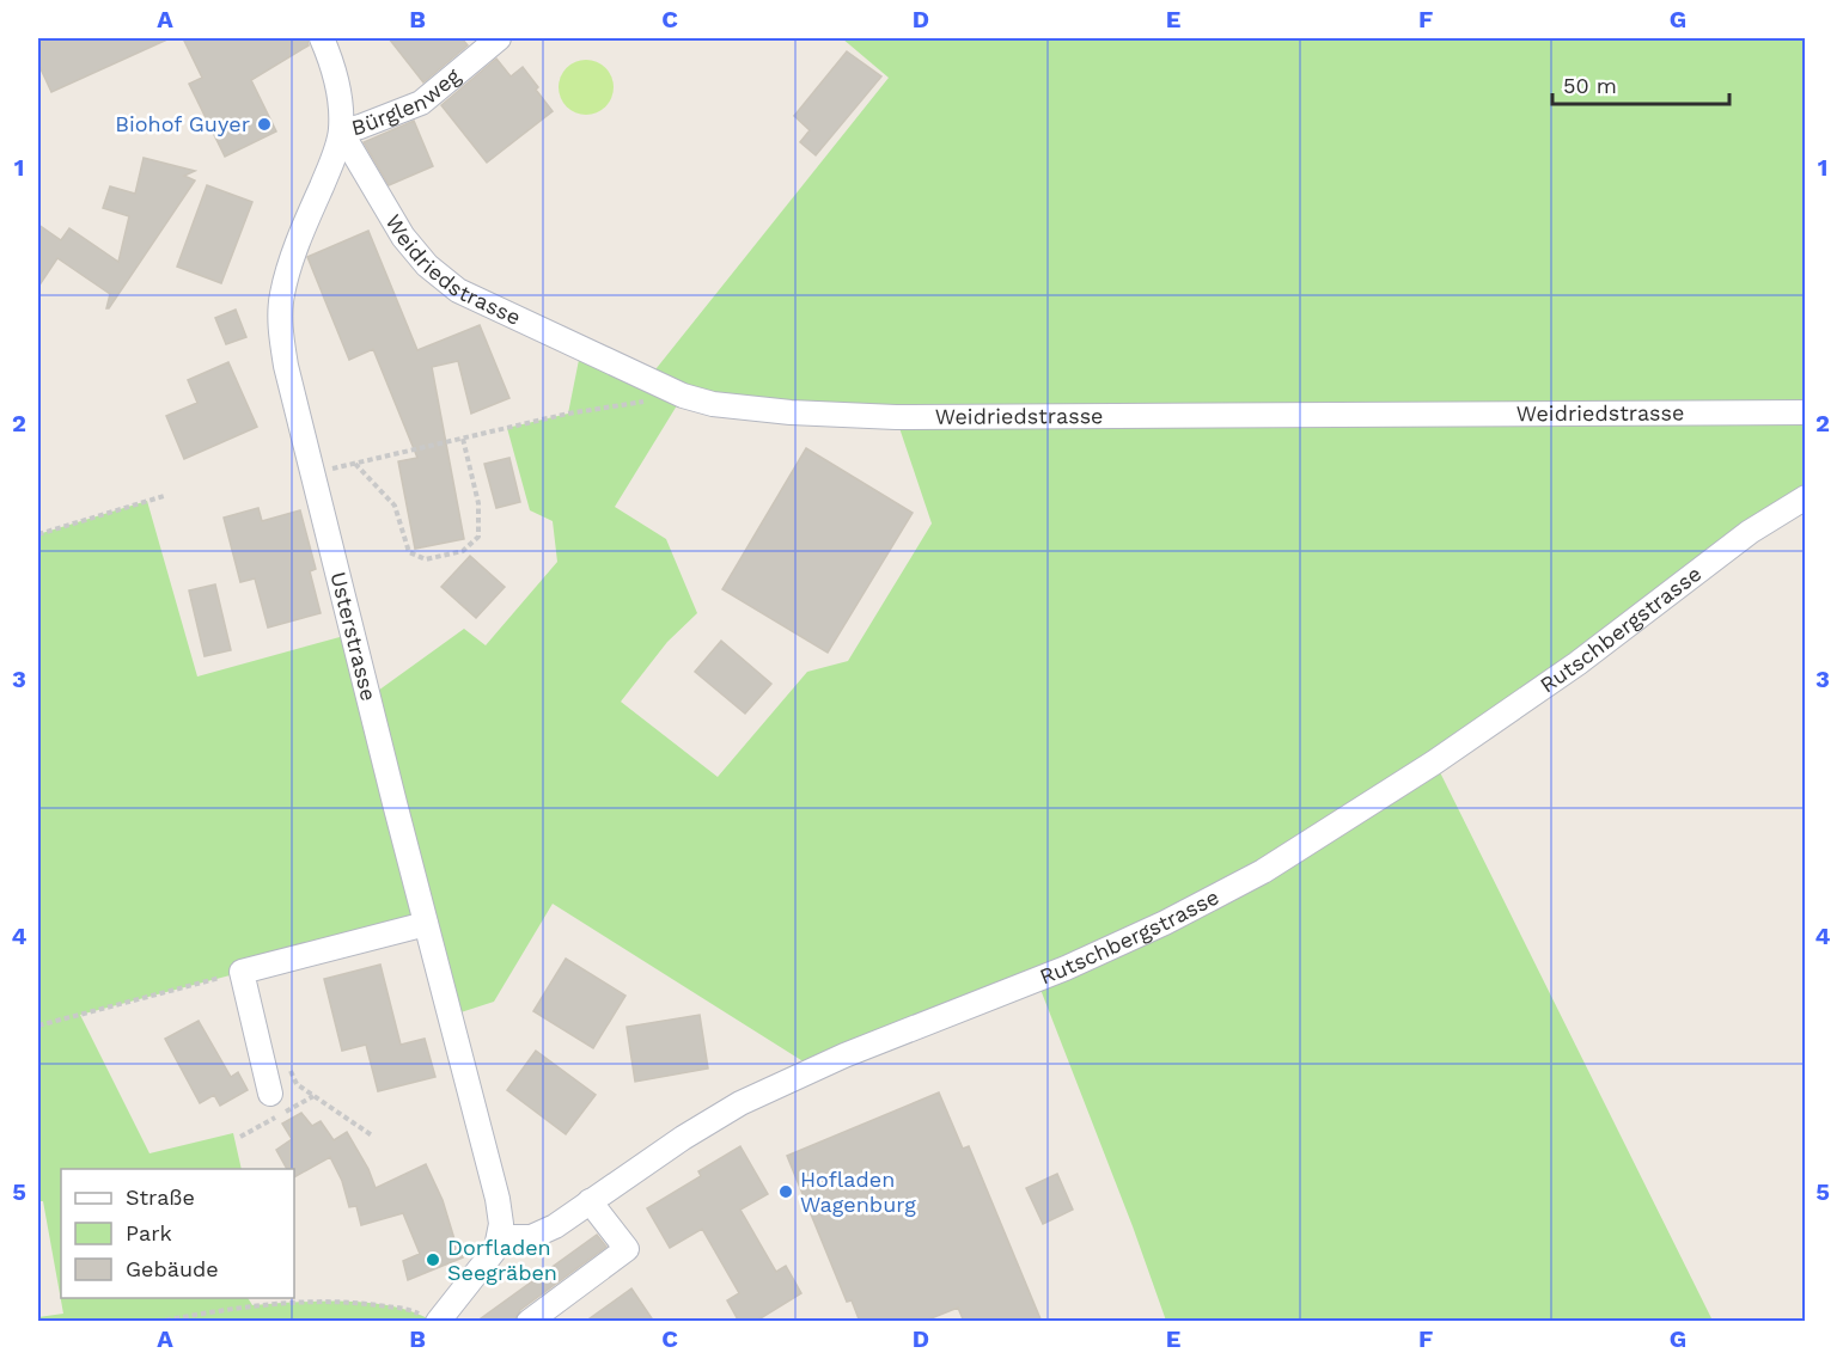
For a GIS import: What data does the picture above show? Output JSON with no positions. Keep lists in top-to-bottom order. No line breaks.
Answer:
{"streets":{"street":["Bürglenweg","Weidriedstrasse","Rutschbergstrasse","Usterstrasse"]},"crossings":[["Bürglenweg","Weidriedstrasse"],["Bürglenweg","Usterstrasse"],["Weidriedstrasse","Usterstrasse"],["Rutschbergstrasse","Usterstrasse"]],"places":["Biohof Guyer","Hofladen Wagenburg","Dorfladen Seegräben"],"legend":["Straße","Park","Gebäude"],"scale_bar":"50 m","grid":{"columns":["A","B","C","D","E","F","G"],"rows":["1","2","3","4","5"]}}
